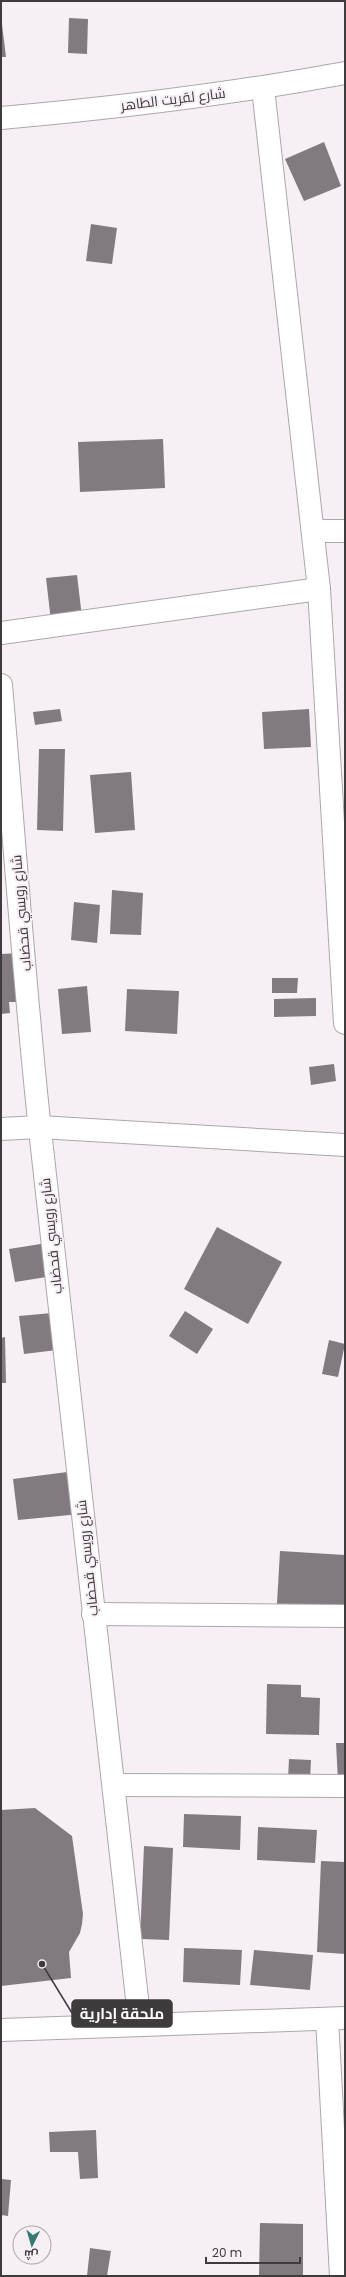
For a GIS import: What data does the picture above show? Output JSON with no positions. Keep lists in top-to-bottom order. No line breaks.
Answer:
{"streets":{"street":["شارع لقريت الطاهر","شارع رويسي قحضاب"]},"places":["ملحقة إدارية"],"scale_bar":"20 m","north":"bottom"}
